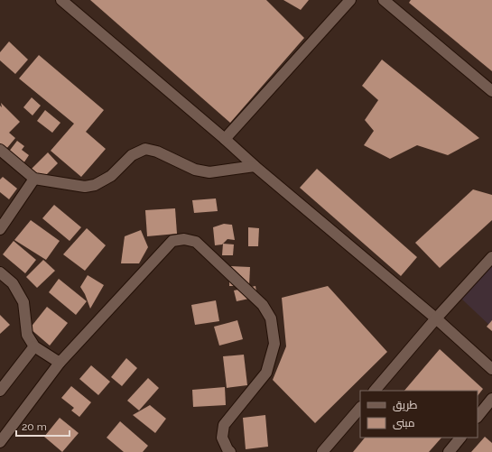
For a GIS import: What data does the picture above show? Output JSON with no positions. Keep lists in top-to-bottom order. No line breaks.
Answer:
{"legend":["طريق","مبنى"],"scale_bar":"20 m"}
